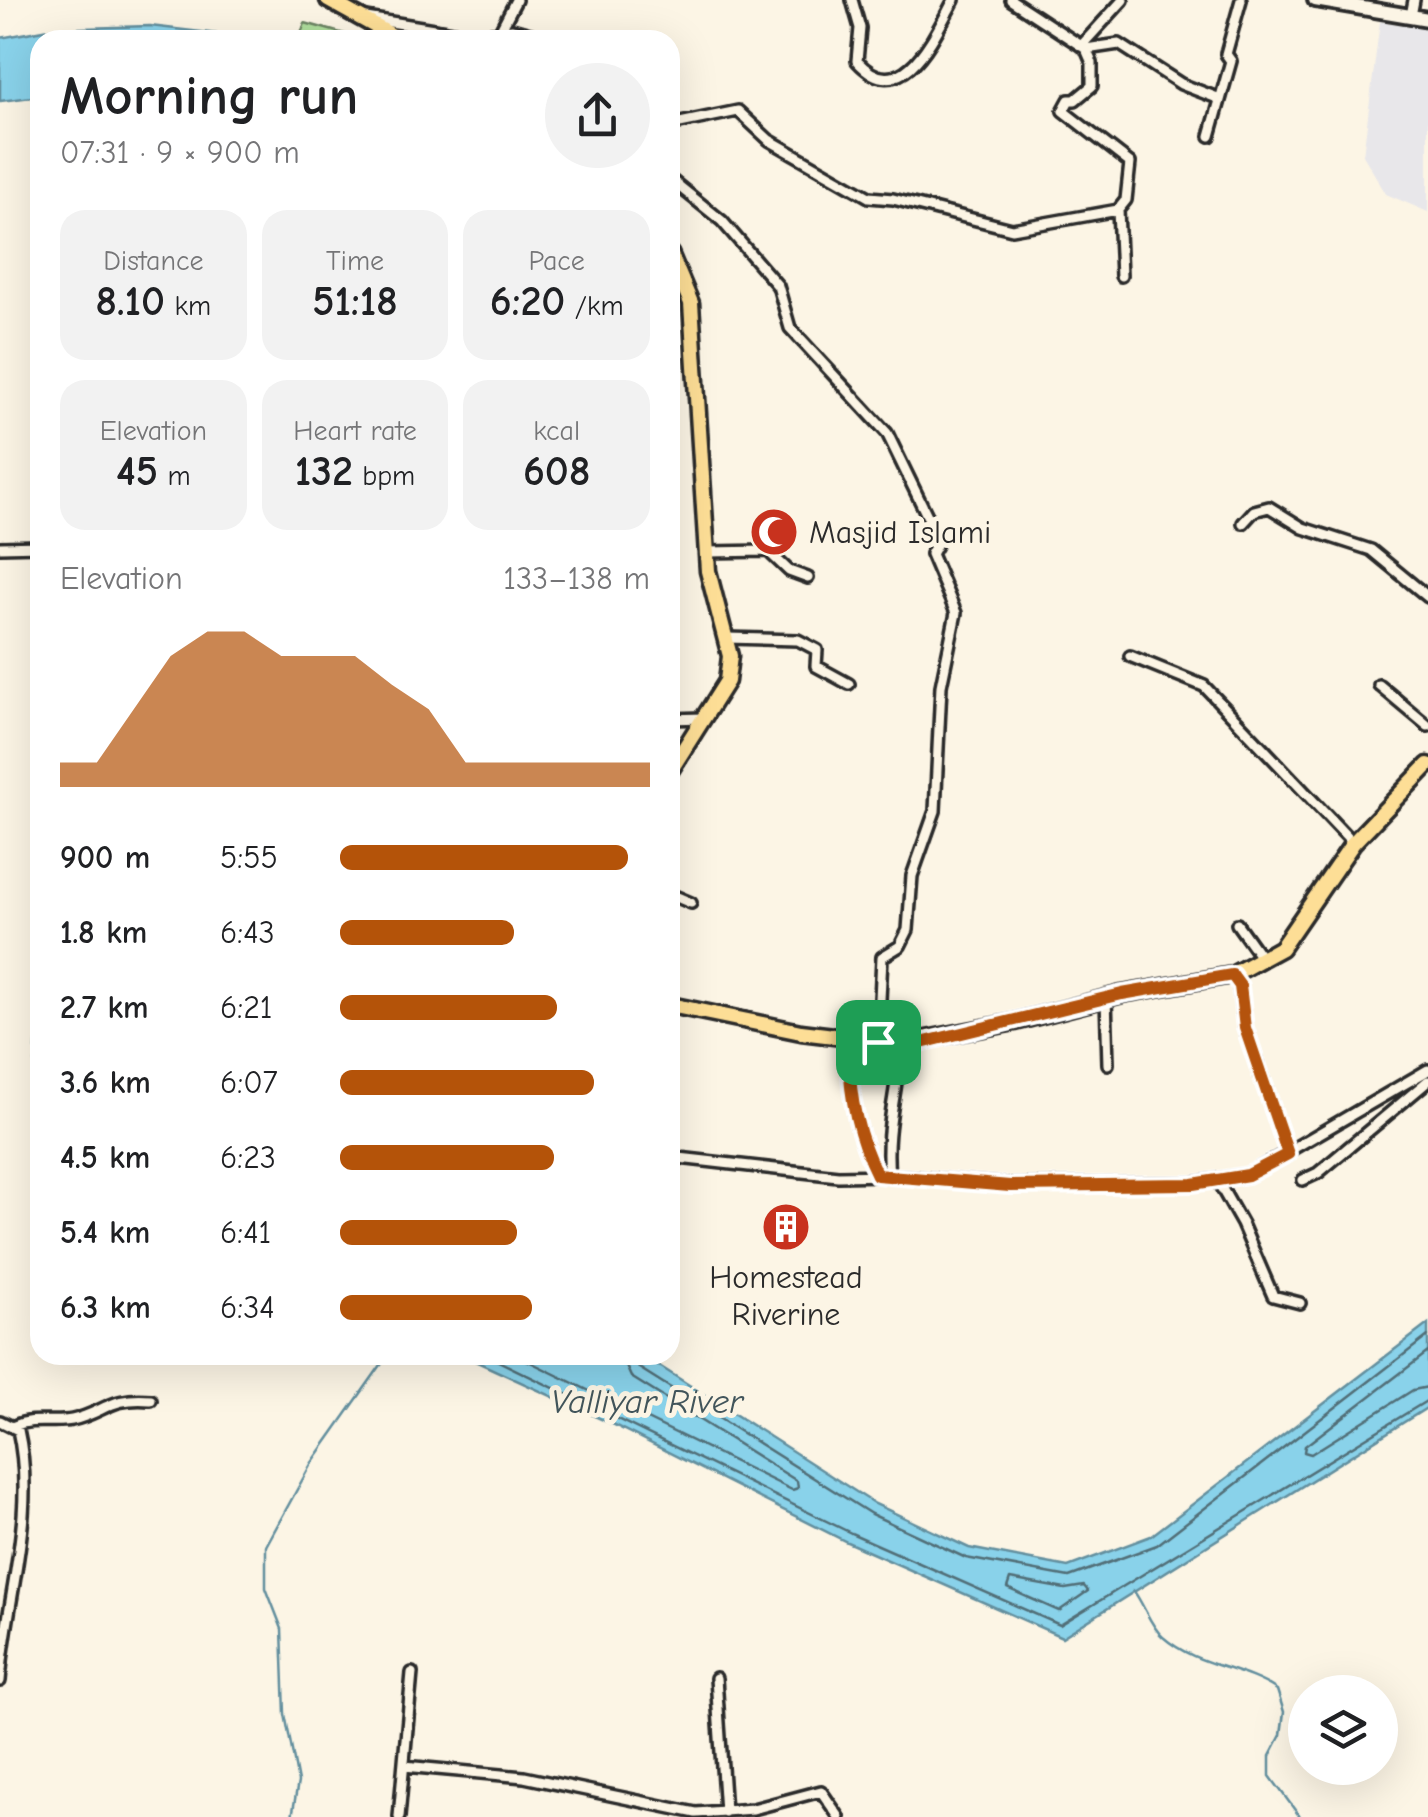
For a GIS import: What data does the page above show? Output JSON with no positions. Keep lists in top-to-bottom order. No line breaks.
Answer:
{"water":["Valliyar River"],"places":{"mosque":["Masjid Islami"],"building":["Homestead Riverine"]},"page":{"heading":["Morning run","07:31 · 9 × 900 m"],"stats":[["Distance","8.10 km"],["Time","51:18"],["Pace","6:20 /km"],["Elevation","45 m"],["Heart rate","132 bpm"],["kcal","608"]],"chart":["Elevation","133–138 m"],"list":[{"name":"900 m","note":"5:55"},{"name":"1.8 km","note":"6:43"},{"name":"2.7 km","note":"6:21"},{"name":"3.6 km","note":"6:07"},{"name":"4.5 km","note":"6:23"},{"name":"5.4 km","note":"6:41"},{"name":"6.3 km","note":"6:34"}]}}
